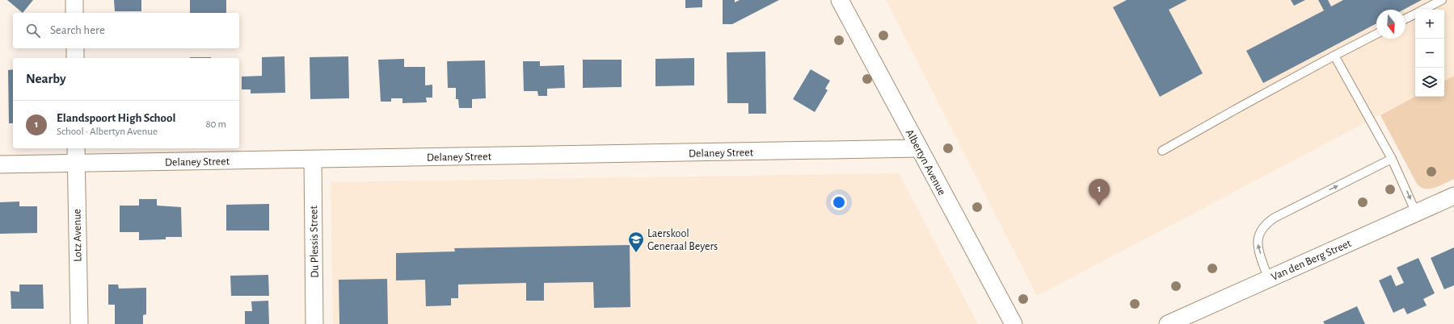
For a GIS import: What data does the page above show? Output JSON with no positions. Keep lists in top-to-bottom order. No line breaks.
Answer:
{"streets":{"street":["Delaney Street","Albertyn Avenue","Lotz Avenue","Du Plessis Street","Van den Berg Street"]},"crossings":[["Delaney Street","Albertyn Avenue"],["Delaney Street","Lotz Avenue"],["Delaney Street","Du Plessis Street"]],"places":{"school or university":["Laerskool Generaal Beyers"]},"north":"bottom","page":{"map_buttons":["+","−"],"search":"Search here","heading":"Nearby","list":[{"mark":"1","name":"Elandspoort High School","note":"School · Albertyn Avenue","value":"80 m"}],"pins":"1"}}
